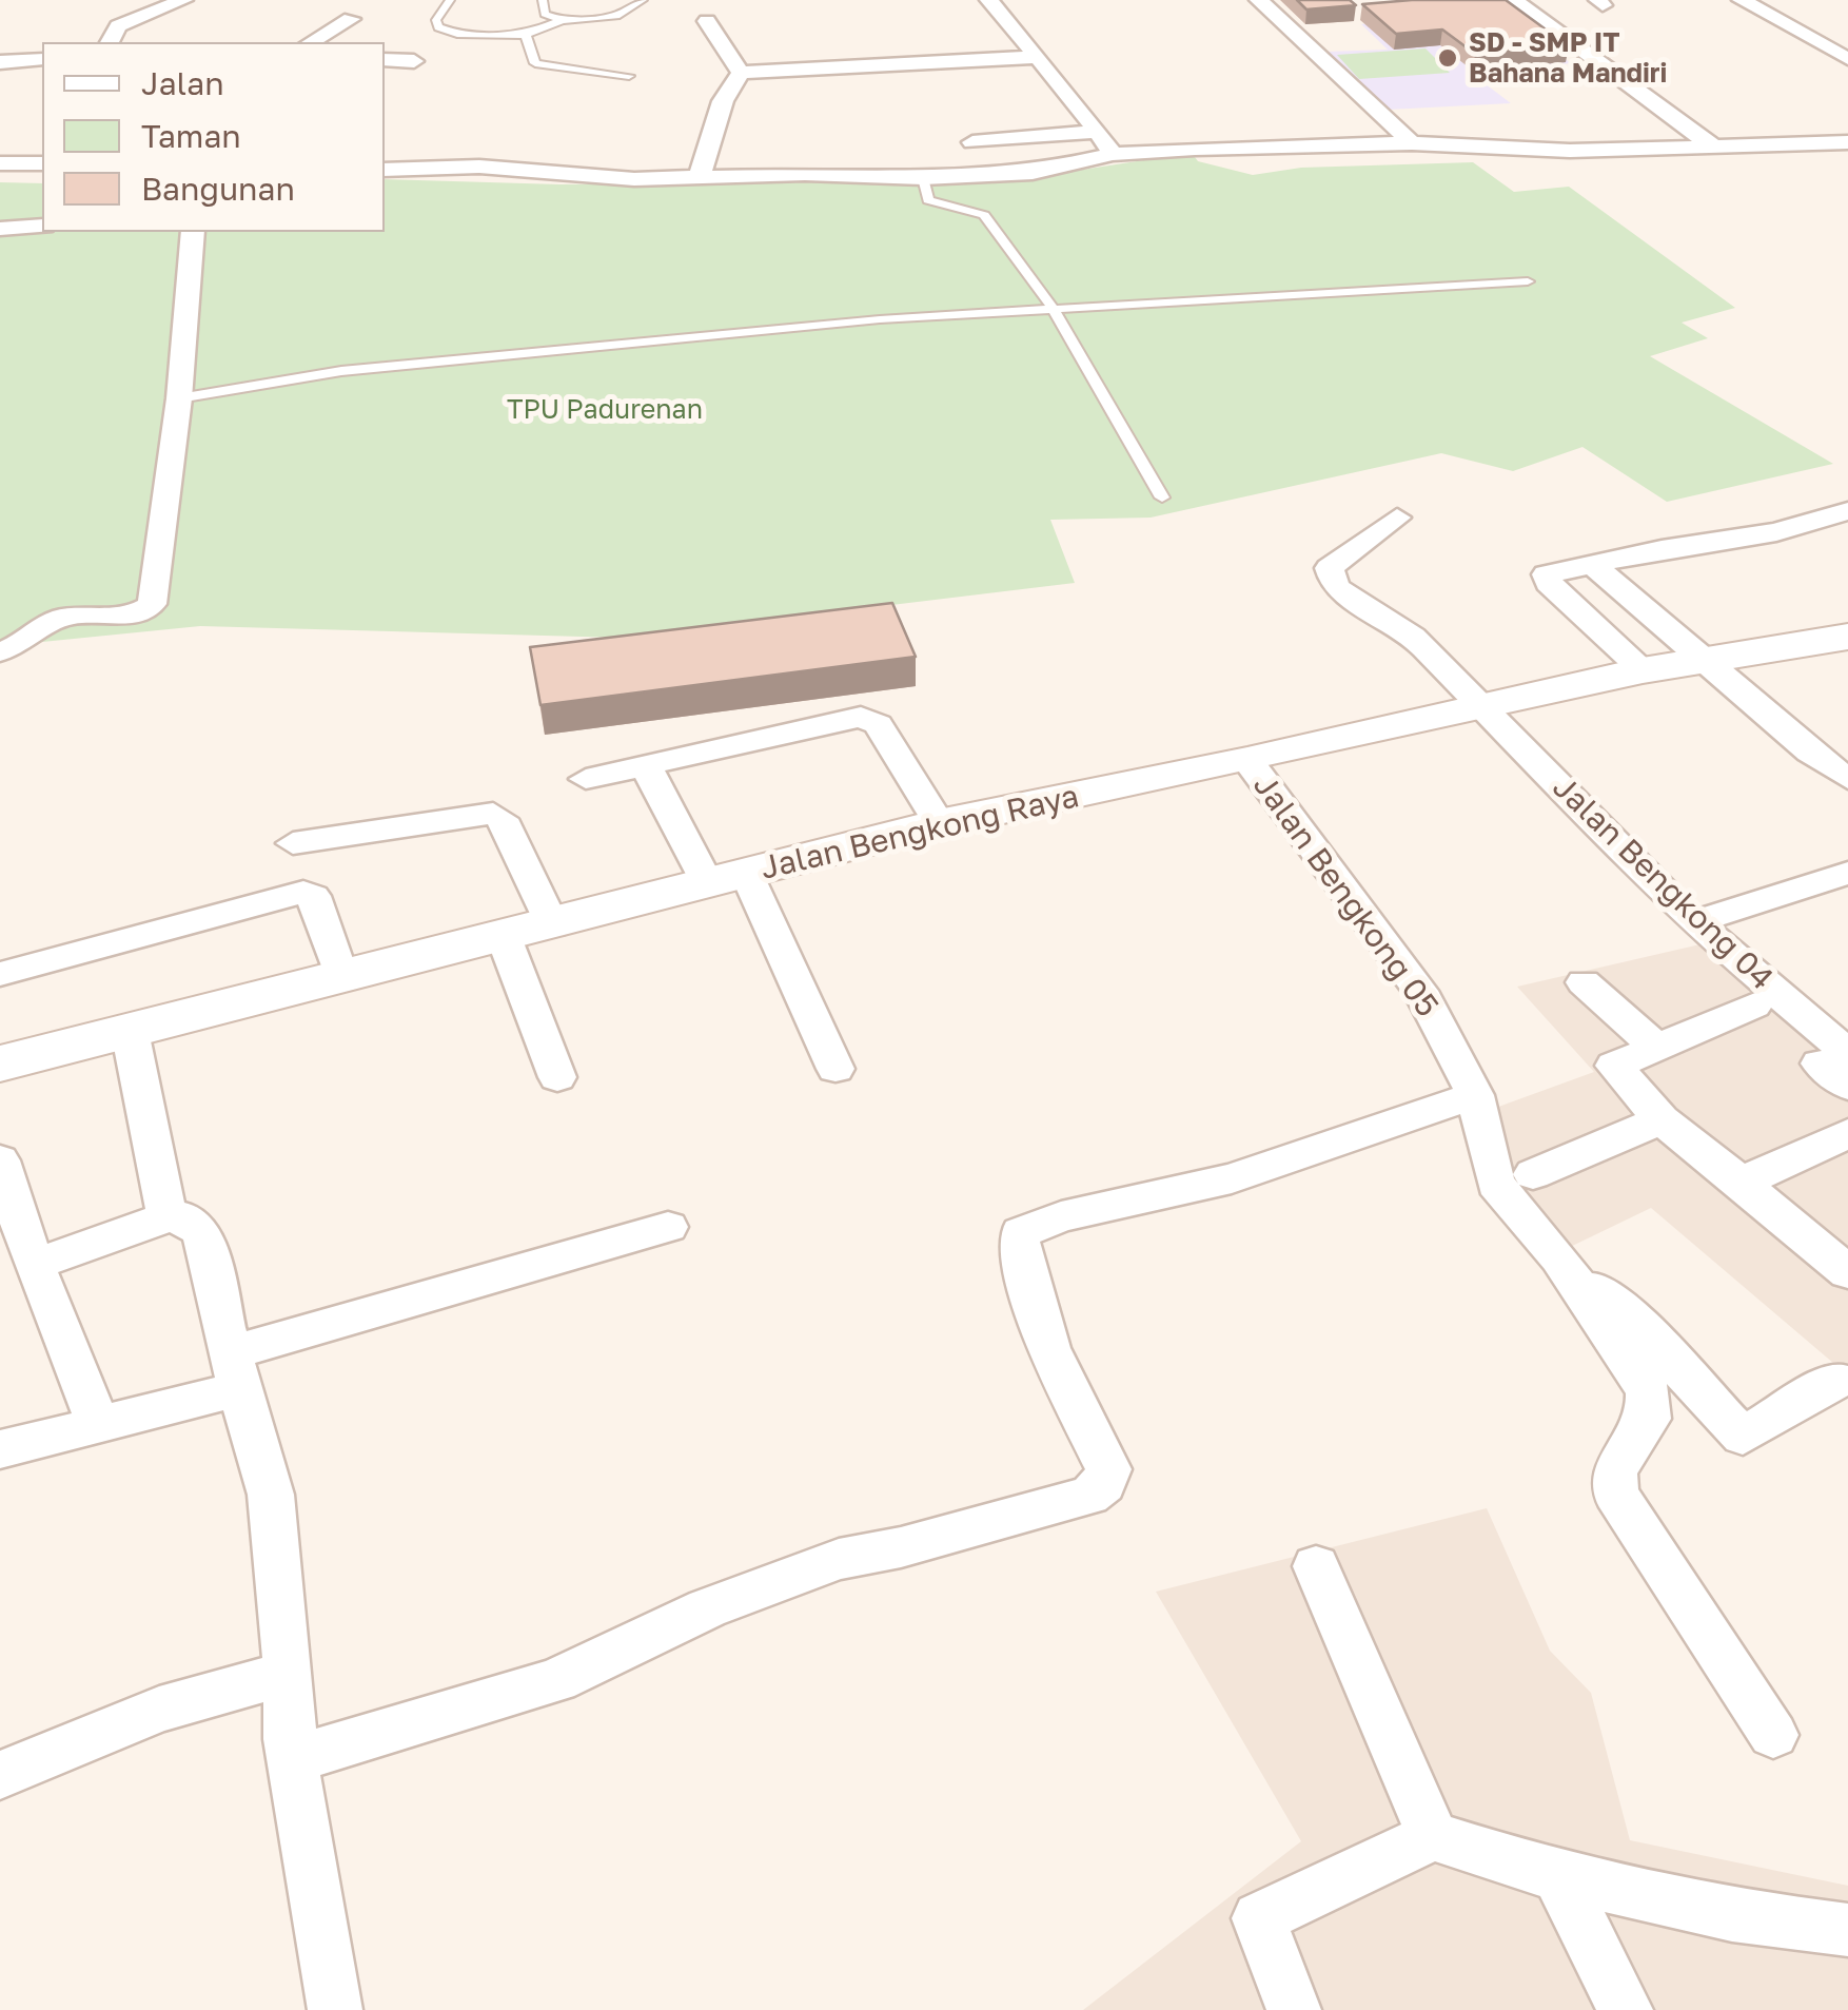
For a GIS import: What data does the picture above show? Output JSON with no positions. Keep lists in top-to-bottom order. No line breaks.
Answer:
{"streets":{"street":["Jalan Bengkong Raya","Jalan Bengkong 04","Jalan Bengkong 05"]},"crossings":[["Jalan Bengkong Raya","Jalan Bengkong 04"],["Jalan Bengkong Raya","Jalan Bengkong 05"]],"parks":["TPU Padurenan"],"places":["SD - SMP IT Bahana Mandiri"],"legend":["Jalan","Taman","Bangunan"]}
